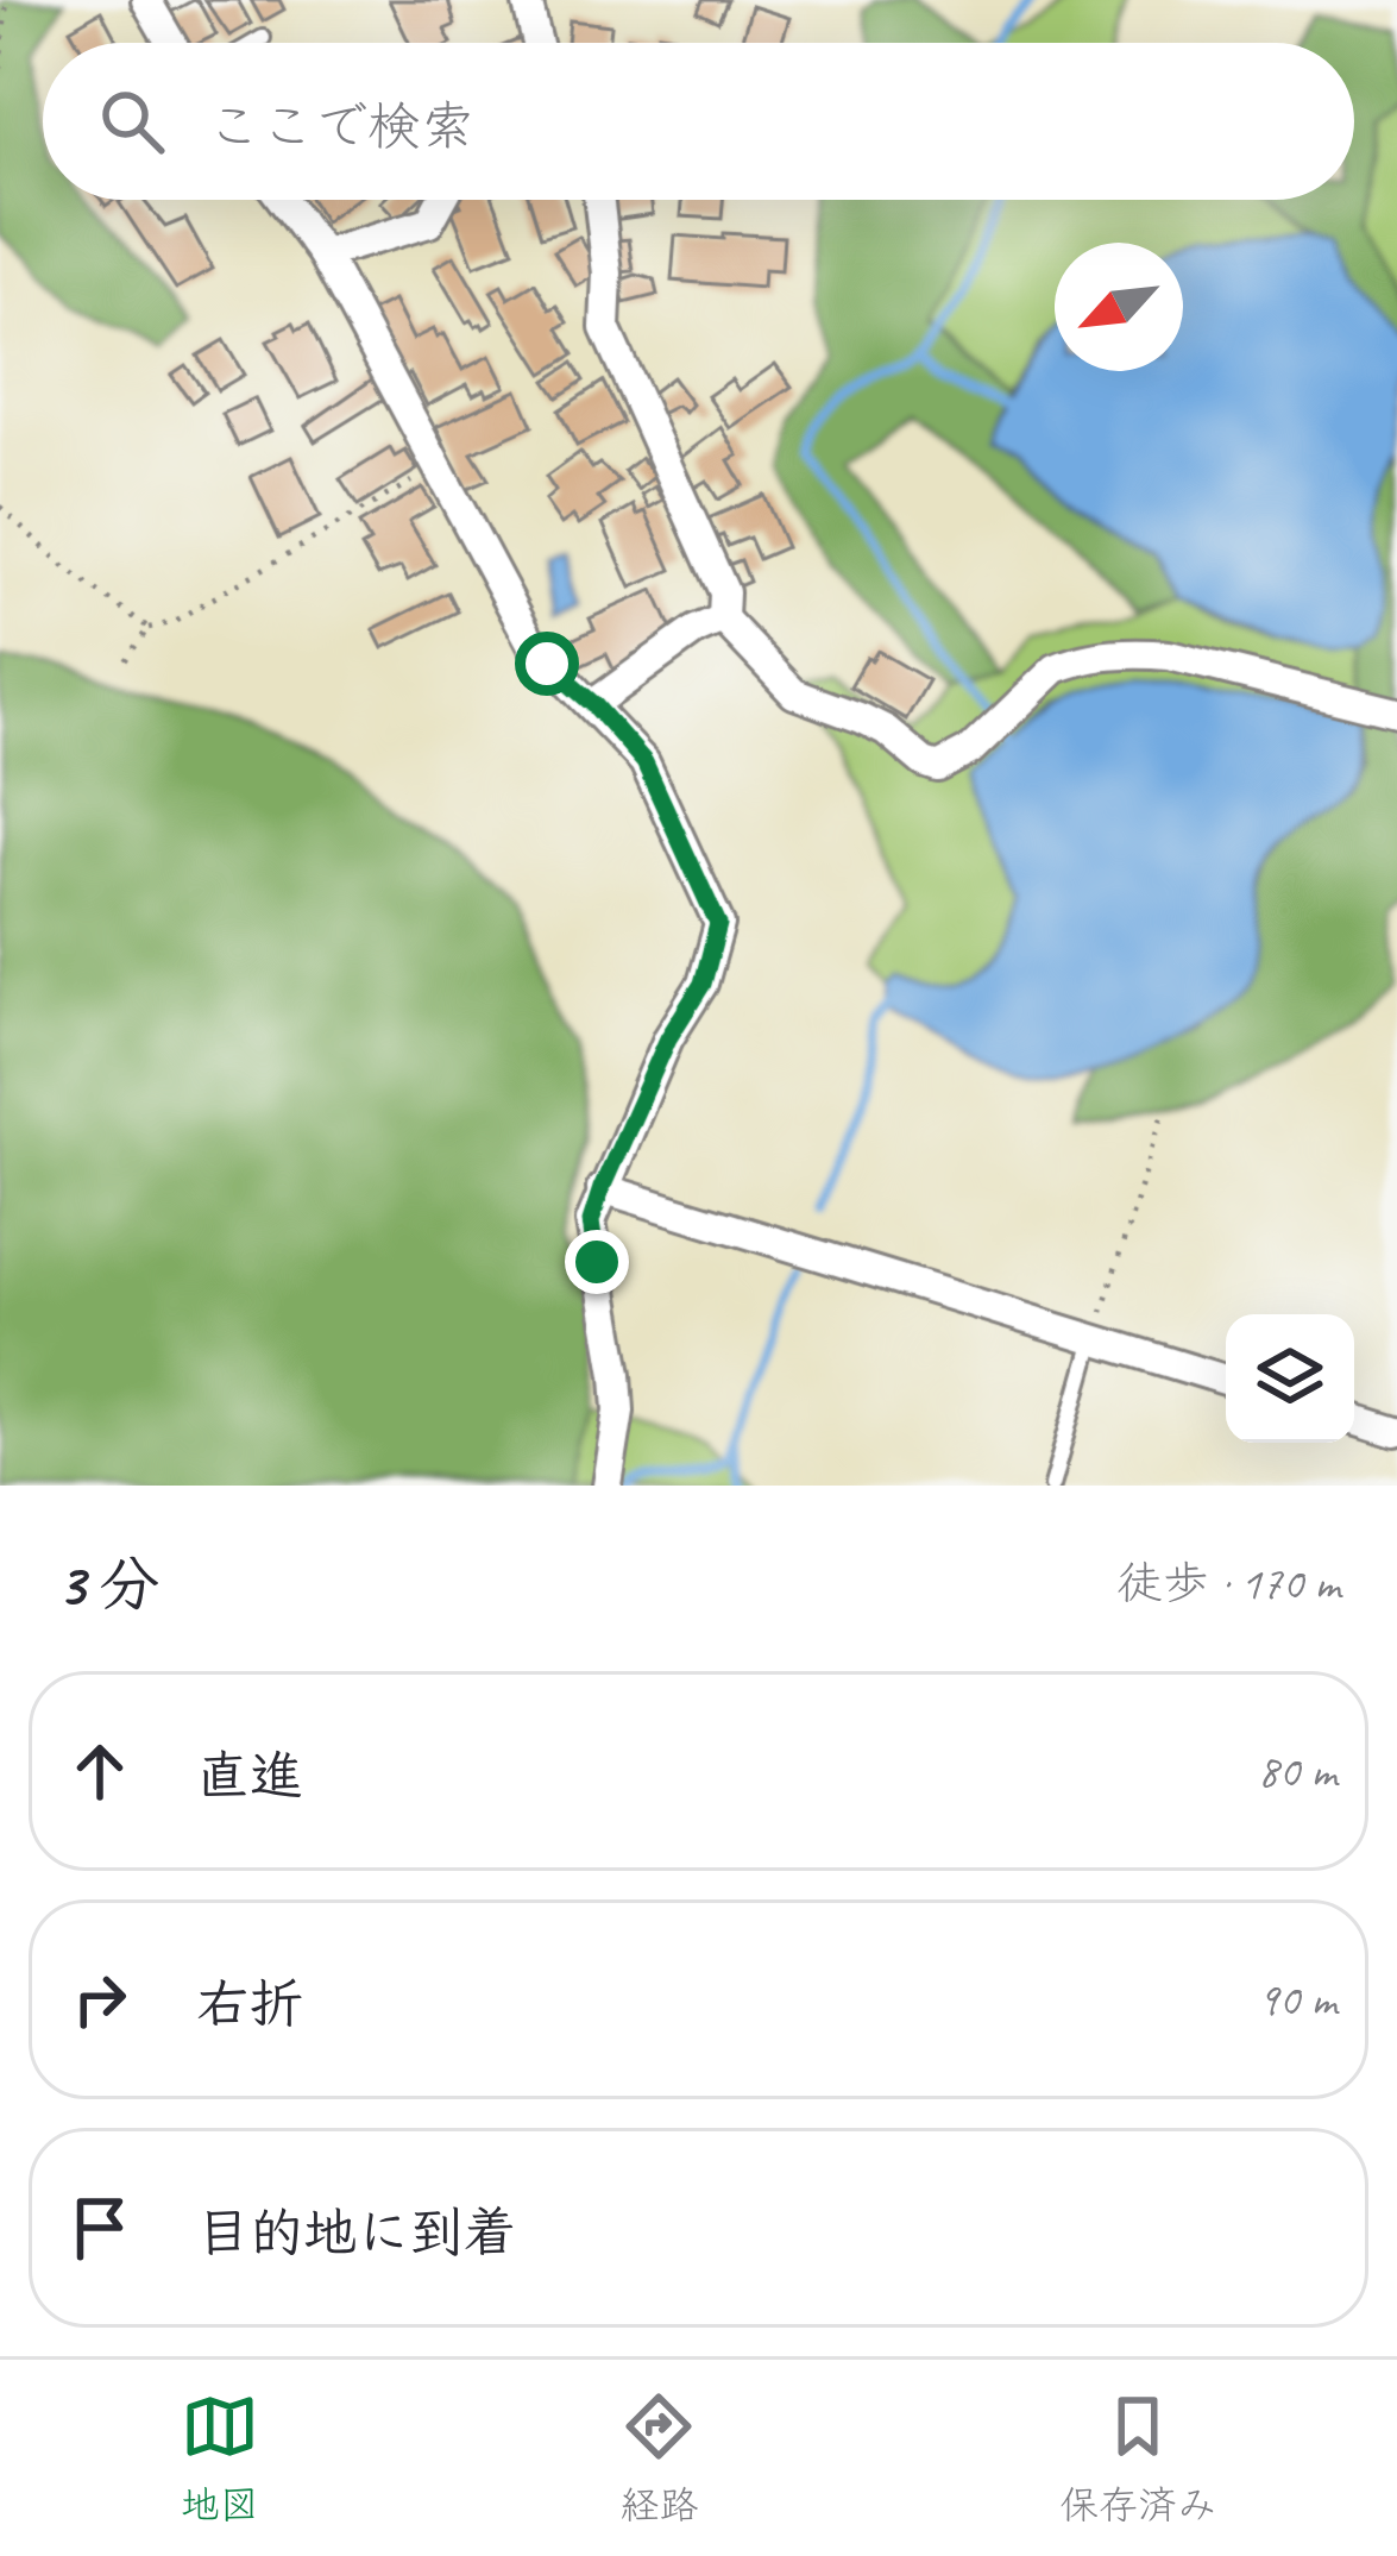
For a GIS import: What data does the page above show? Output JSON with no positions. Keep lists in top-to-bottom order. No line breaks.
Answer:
{"north":"bottom left","page":{"search":"ここで検索","heading":["3 分","徒歩 · 170 m"],"list":[["直進","80 m"],["右折","90 m"],"目的地に到着"],"nav":["地図","経路","保存済み"]}}
